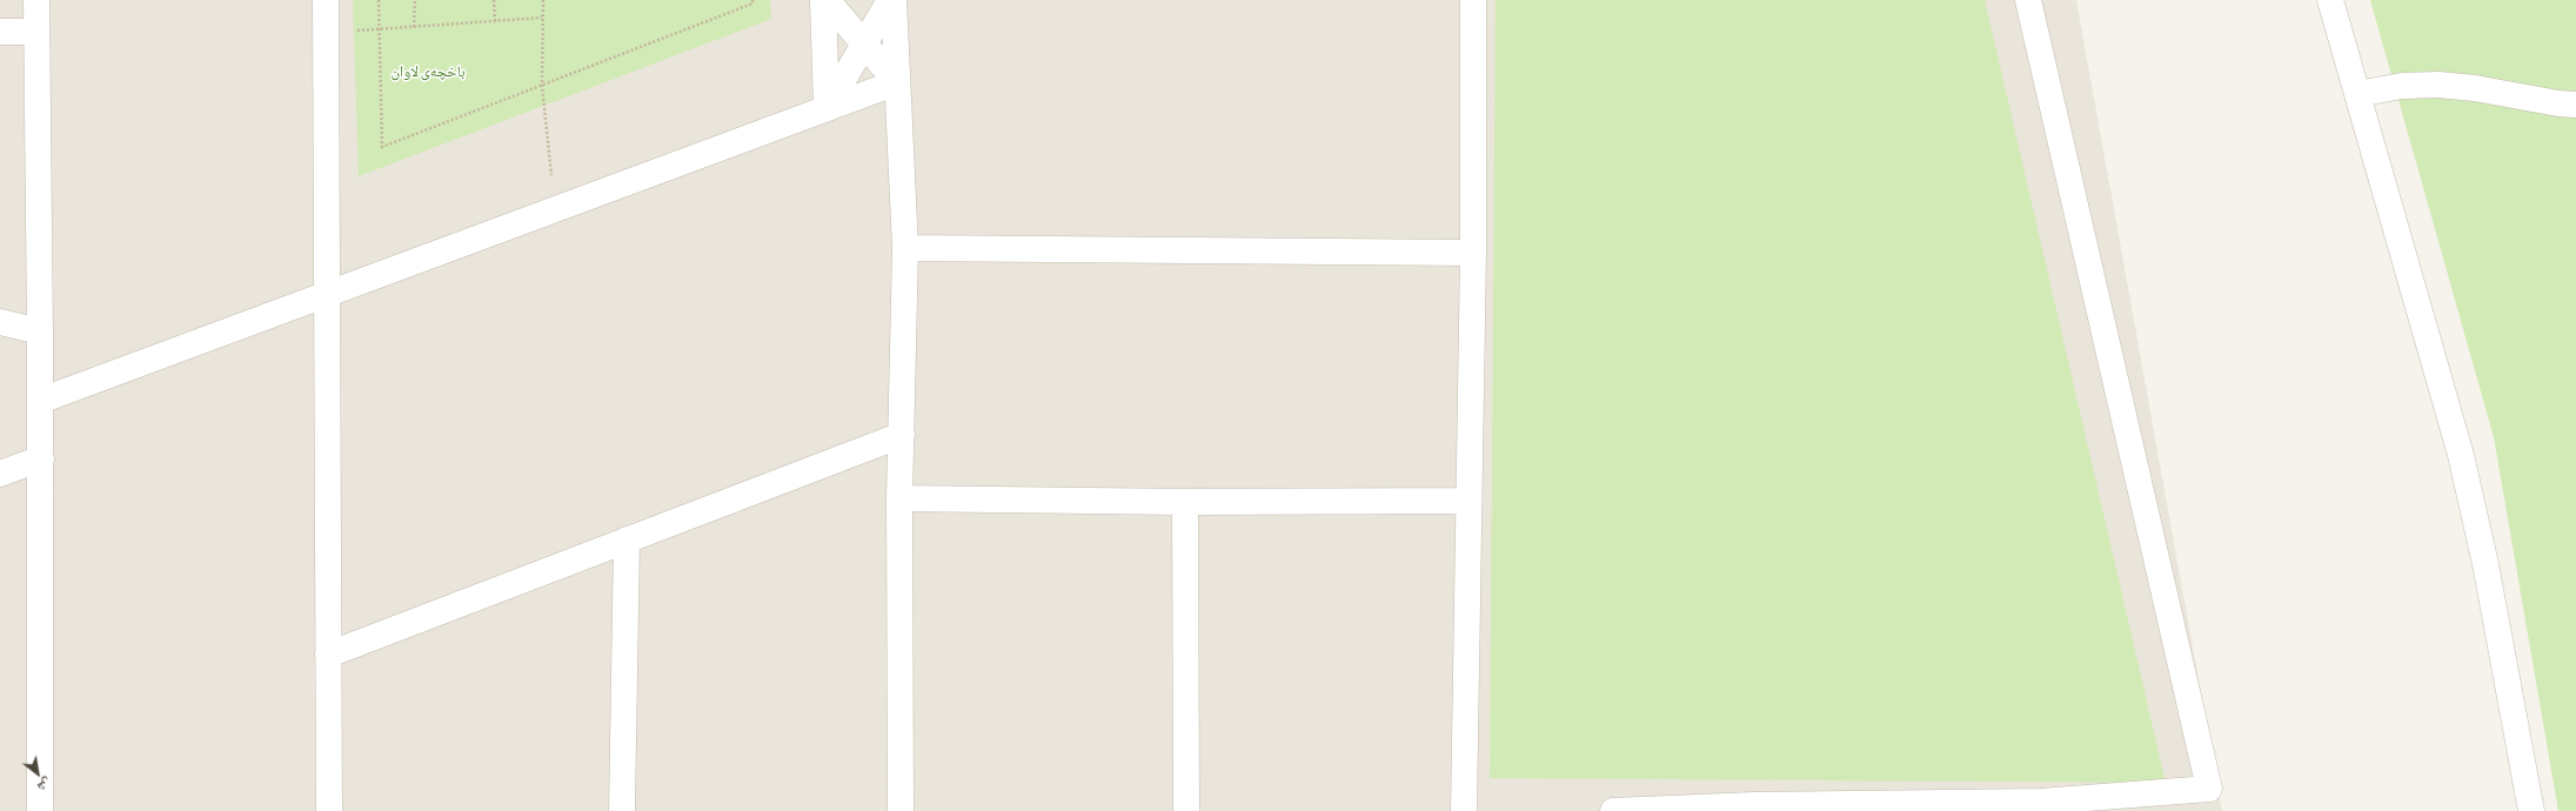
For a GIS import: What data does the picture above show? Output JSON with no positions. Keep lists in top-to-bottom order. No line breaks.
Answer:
{"parks":["باخچەی لاوان"],"north":"bottom right"}
